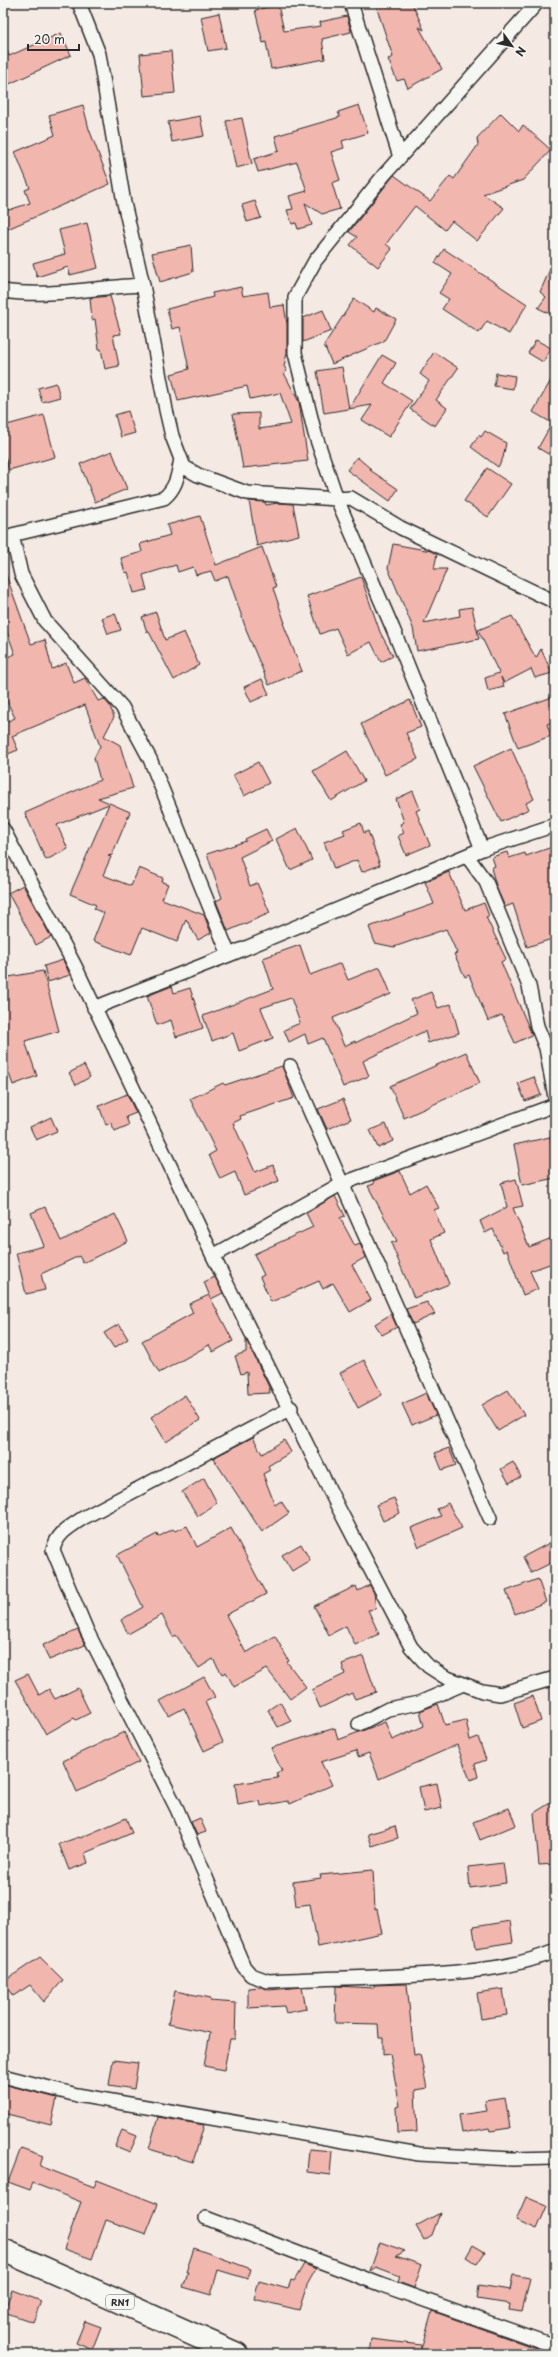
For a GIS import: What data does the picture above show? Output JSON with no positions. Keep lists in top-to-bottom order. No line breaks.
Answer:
{"streets":{"highway":["RN1"]},"scale_bar":"20 m","north":"bottom right"}
